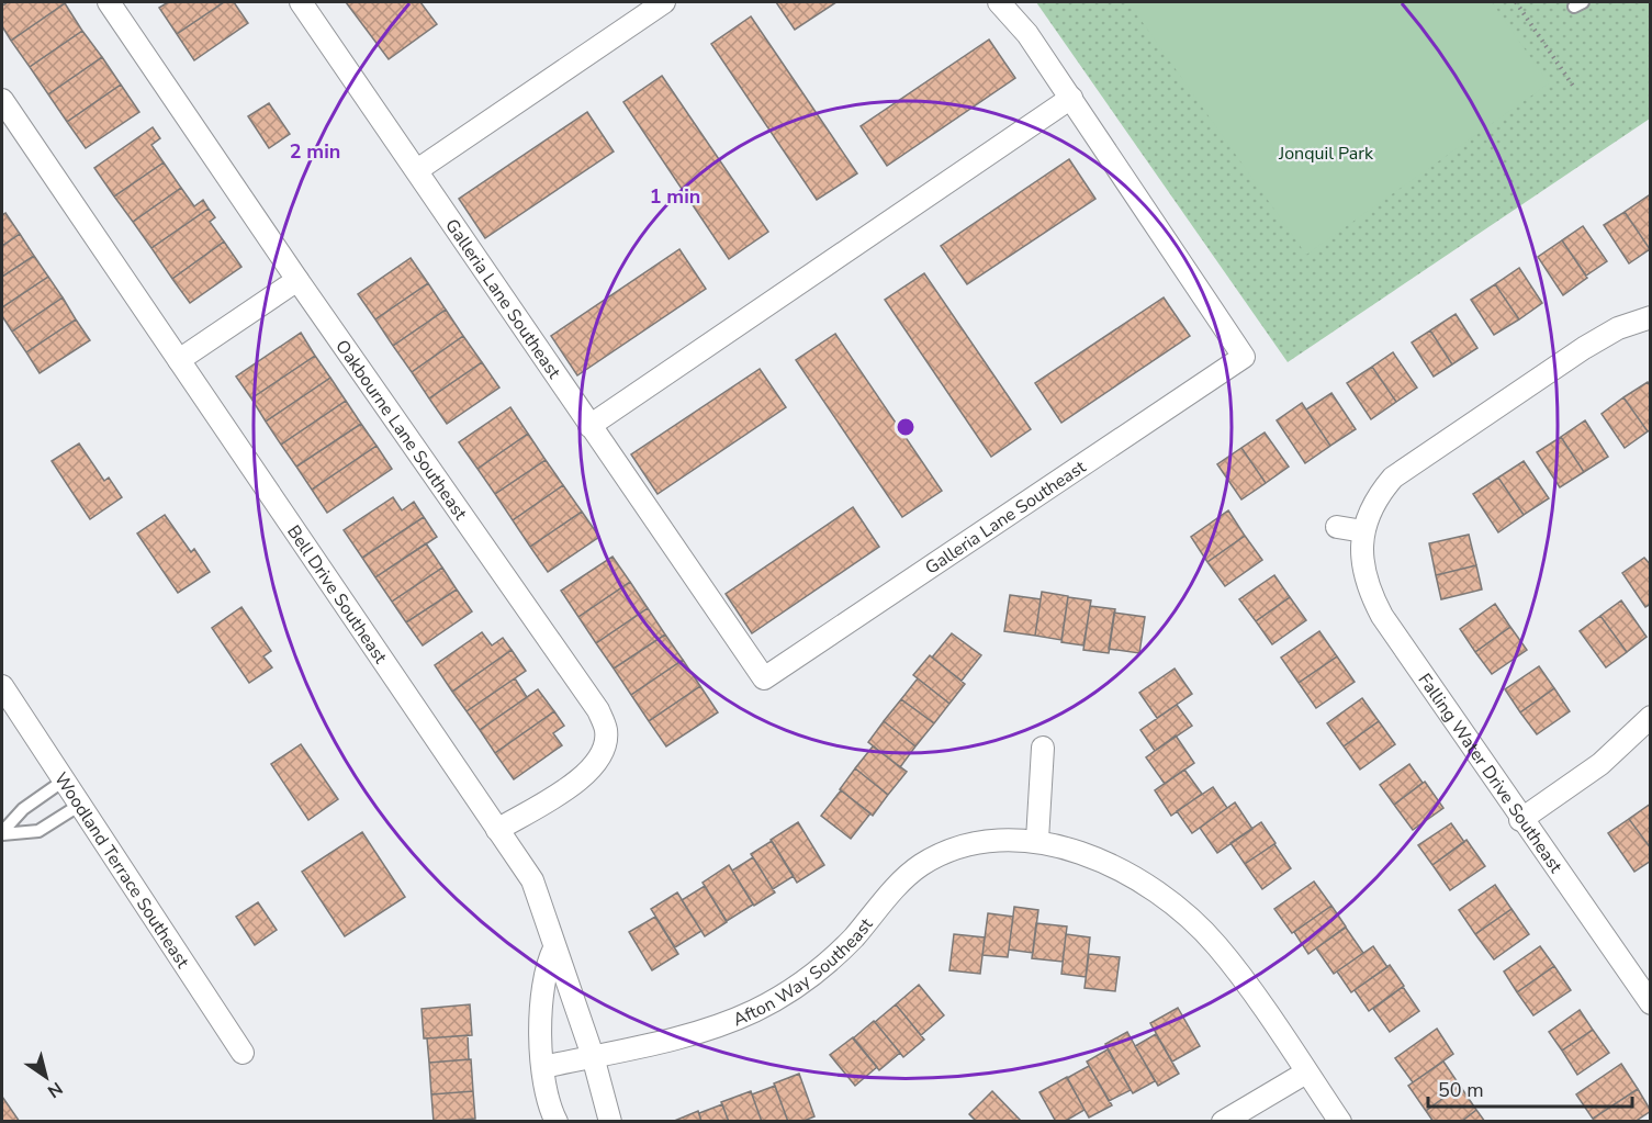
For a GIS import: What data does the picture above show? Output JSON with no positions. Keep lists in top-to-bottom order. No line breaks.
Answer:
{"streets":{"street":["Galleria Lane Southeast","Oakbourne Lane Southeast","Bell Drive Southeast","Falling Water Drive Southeast","Woodland Terrace Southeast","Afton Way Southeast"]},"crossings":[["Oakbourne Lane Southeast","Bell Drive Southeast"],["Bell Drive Southeast","Afton Way Southeast"]],"parks":["Jonquil Park"],"scale_bar":"50 m","north":"bottom right","rings":["2 min","1 min"]}
